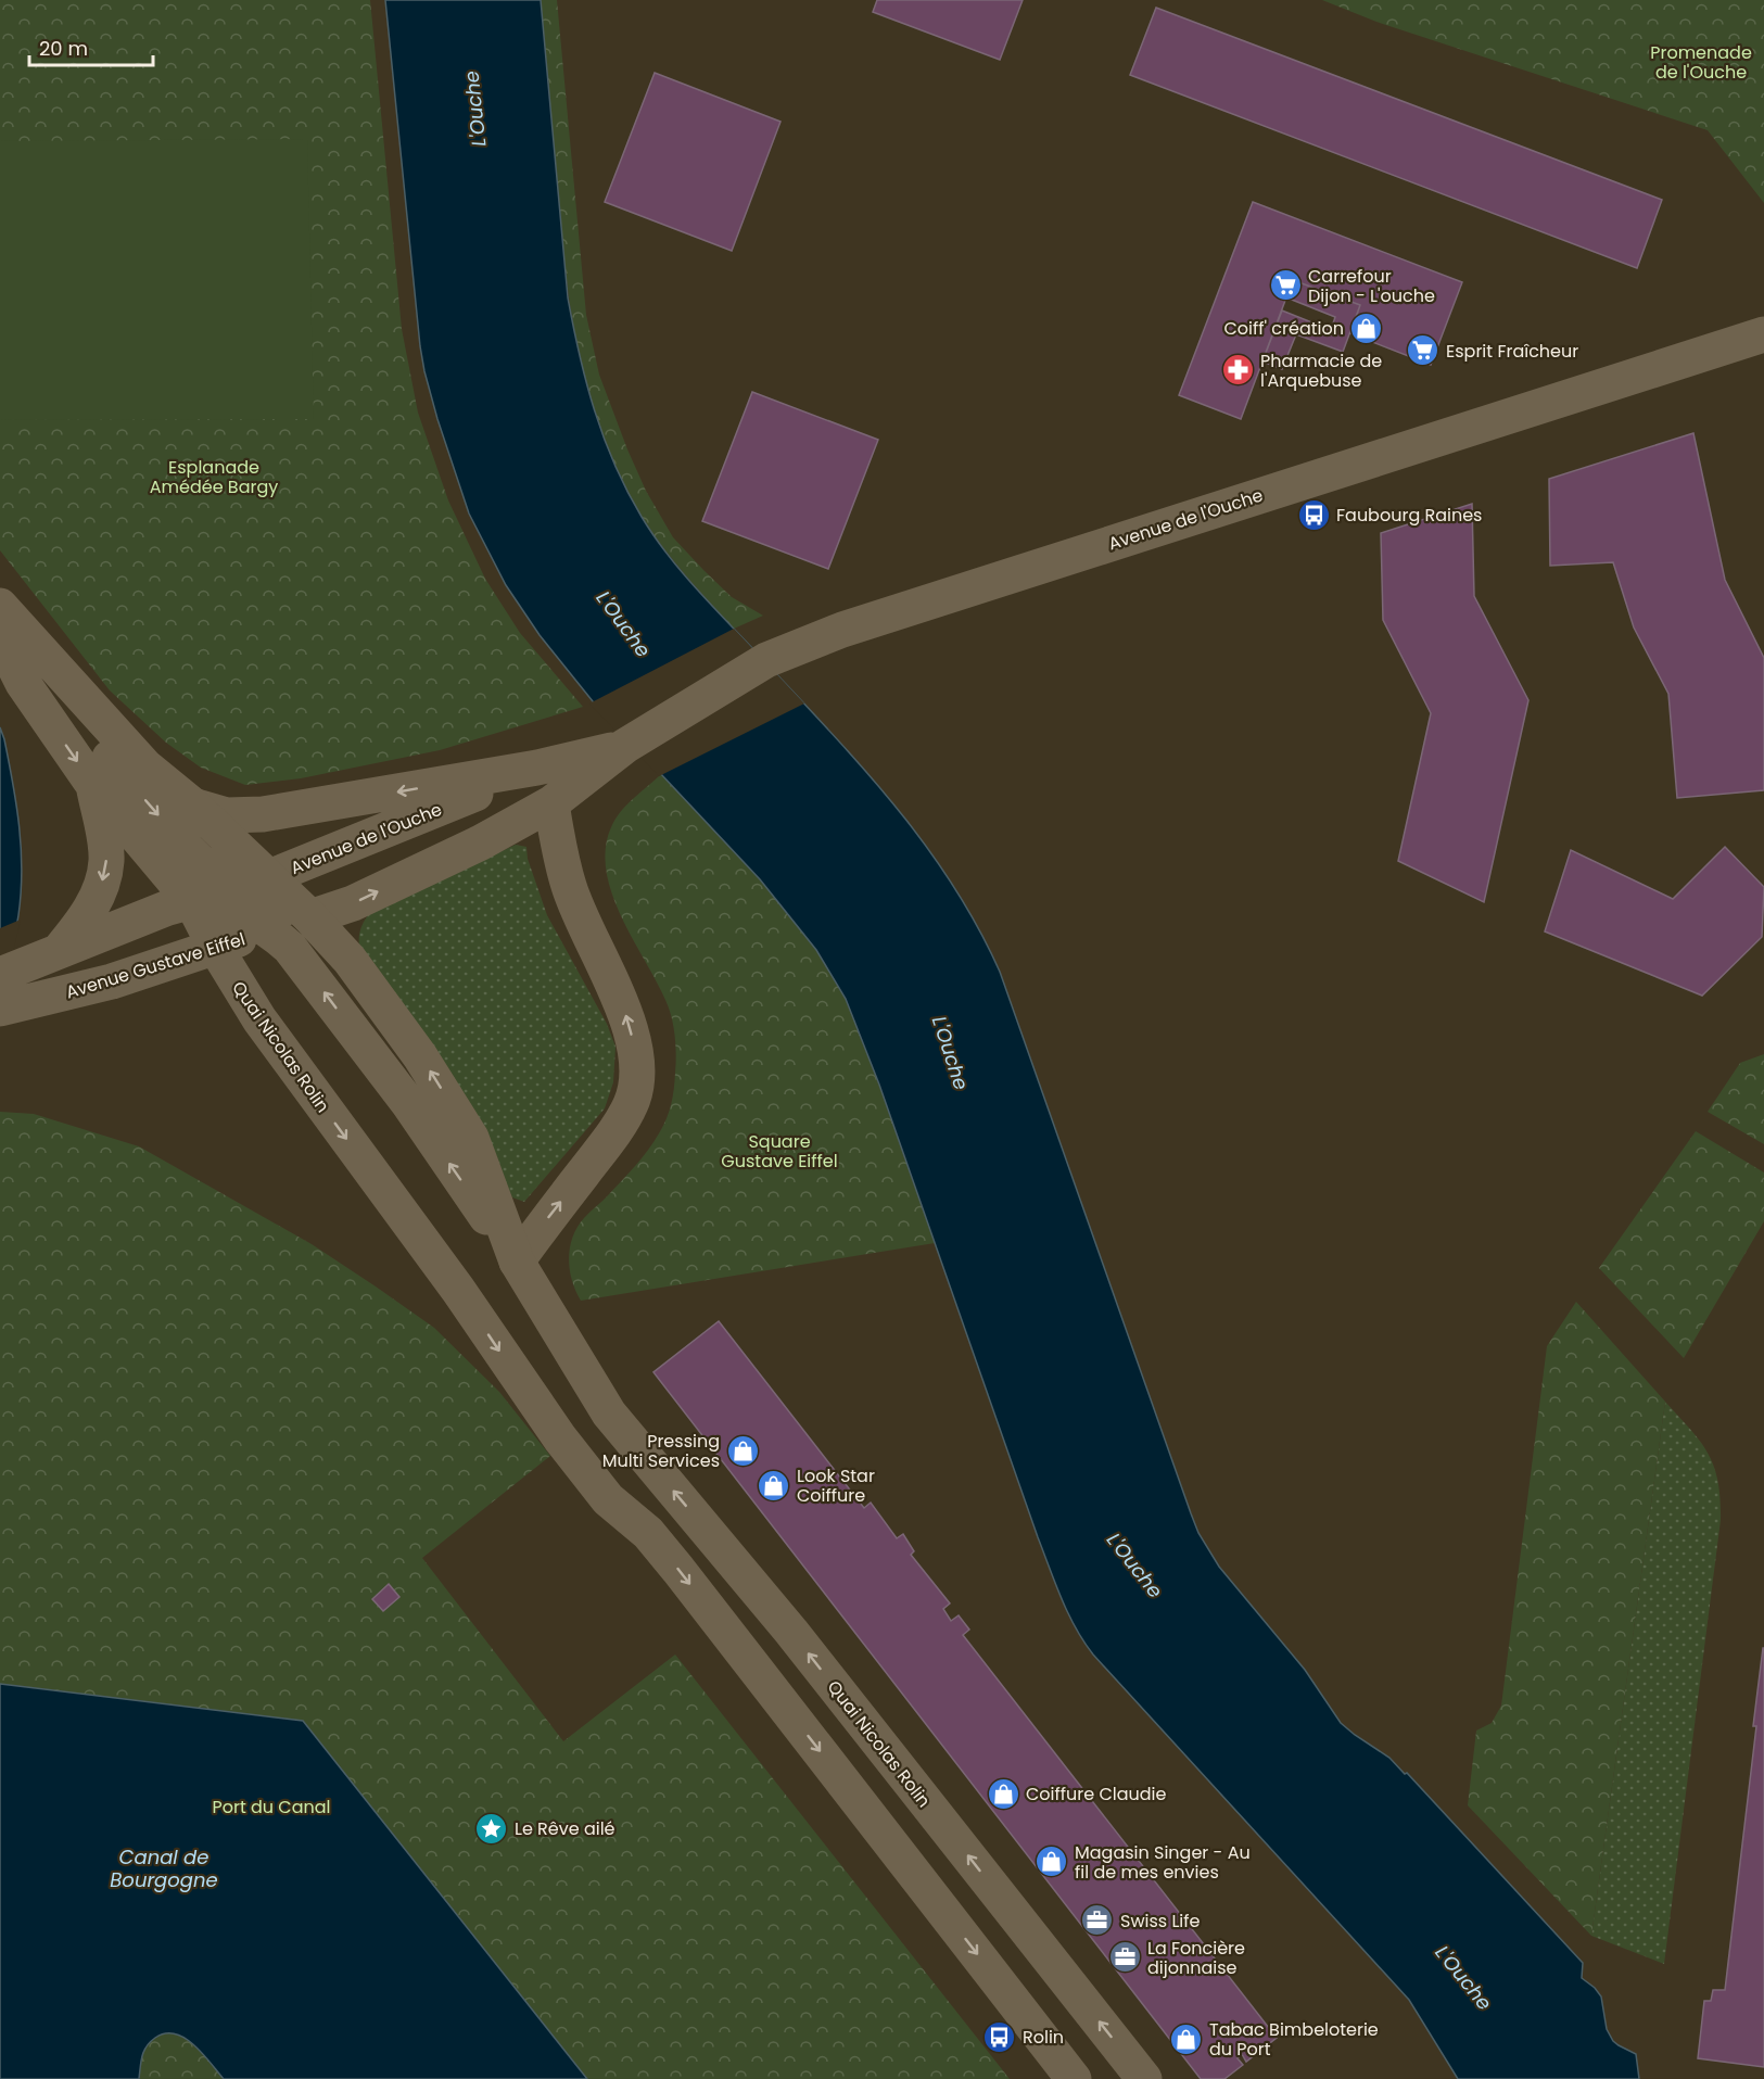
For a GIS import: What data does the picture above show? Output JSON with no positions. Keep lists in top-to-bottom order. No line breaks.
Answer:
{"streets":{"main road":["Avenue de l'Ouche","Avenue Gustave Eiffel","Quai Nicolas Rolin"]},"crossings":[["Avenue de l'Ouche","Avenue Gustave Eiffel"],["Avenue de l'Ouche","Quai Nicolas Rolin"],["Avenue Gustave Eiffel","Quai Nicolas Rolin"]],"water":["L'Ouche","Canal de Bourgogne"],"parks":["Promenade de l'Ouche","Esplanade Amédée Bargy","Square Gustave Eiffel","Port du Canal"],"places":{"supermarket":["Carrefour Dijon - L'ouche","Esprit Fraîcheur"],"shop":["Coiff' création","Pressing Multi Services","Look Star Coiffure","Coiffure Claudie","Magasin Singer - Au fil de mes envies","Tabac Bimbeloterie du Port"],"pharmacy":["Pharmacie de l'Arquebuse"],"bus stop":["Faubourg Raines","Rolin"],"place":["Le Rêve ailé"],"office":["Swiss Life","La Foncière dijonnaise"]},"scale_bar":"20 m"}
